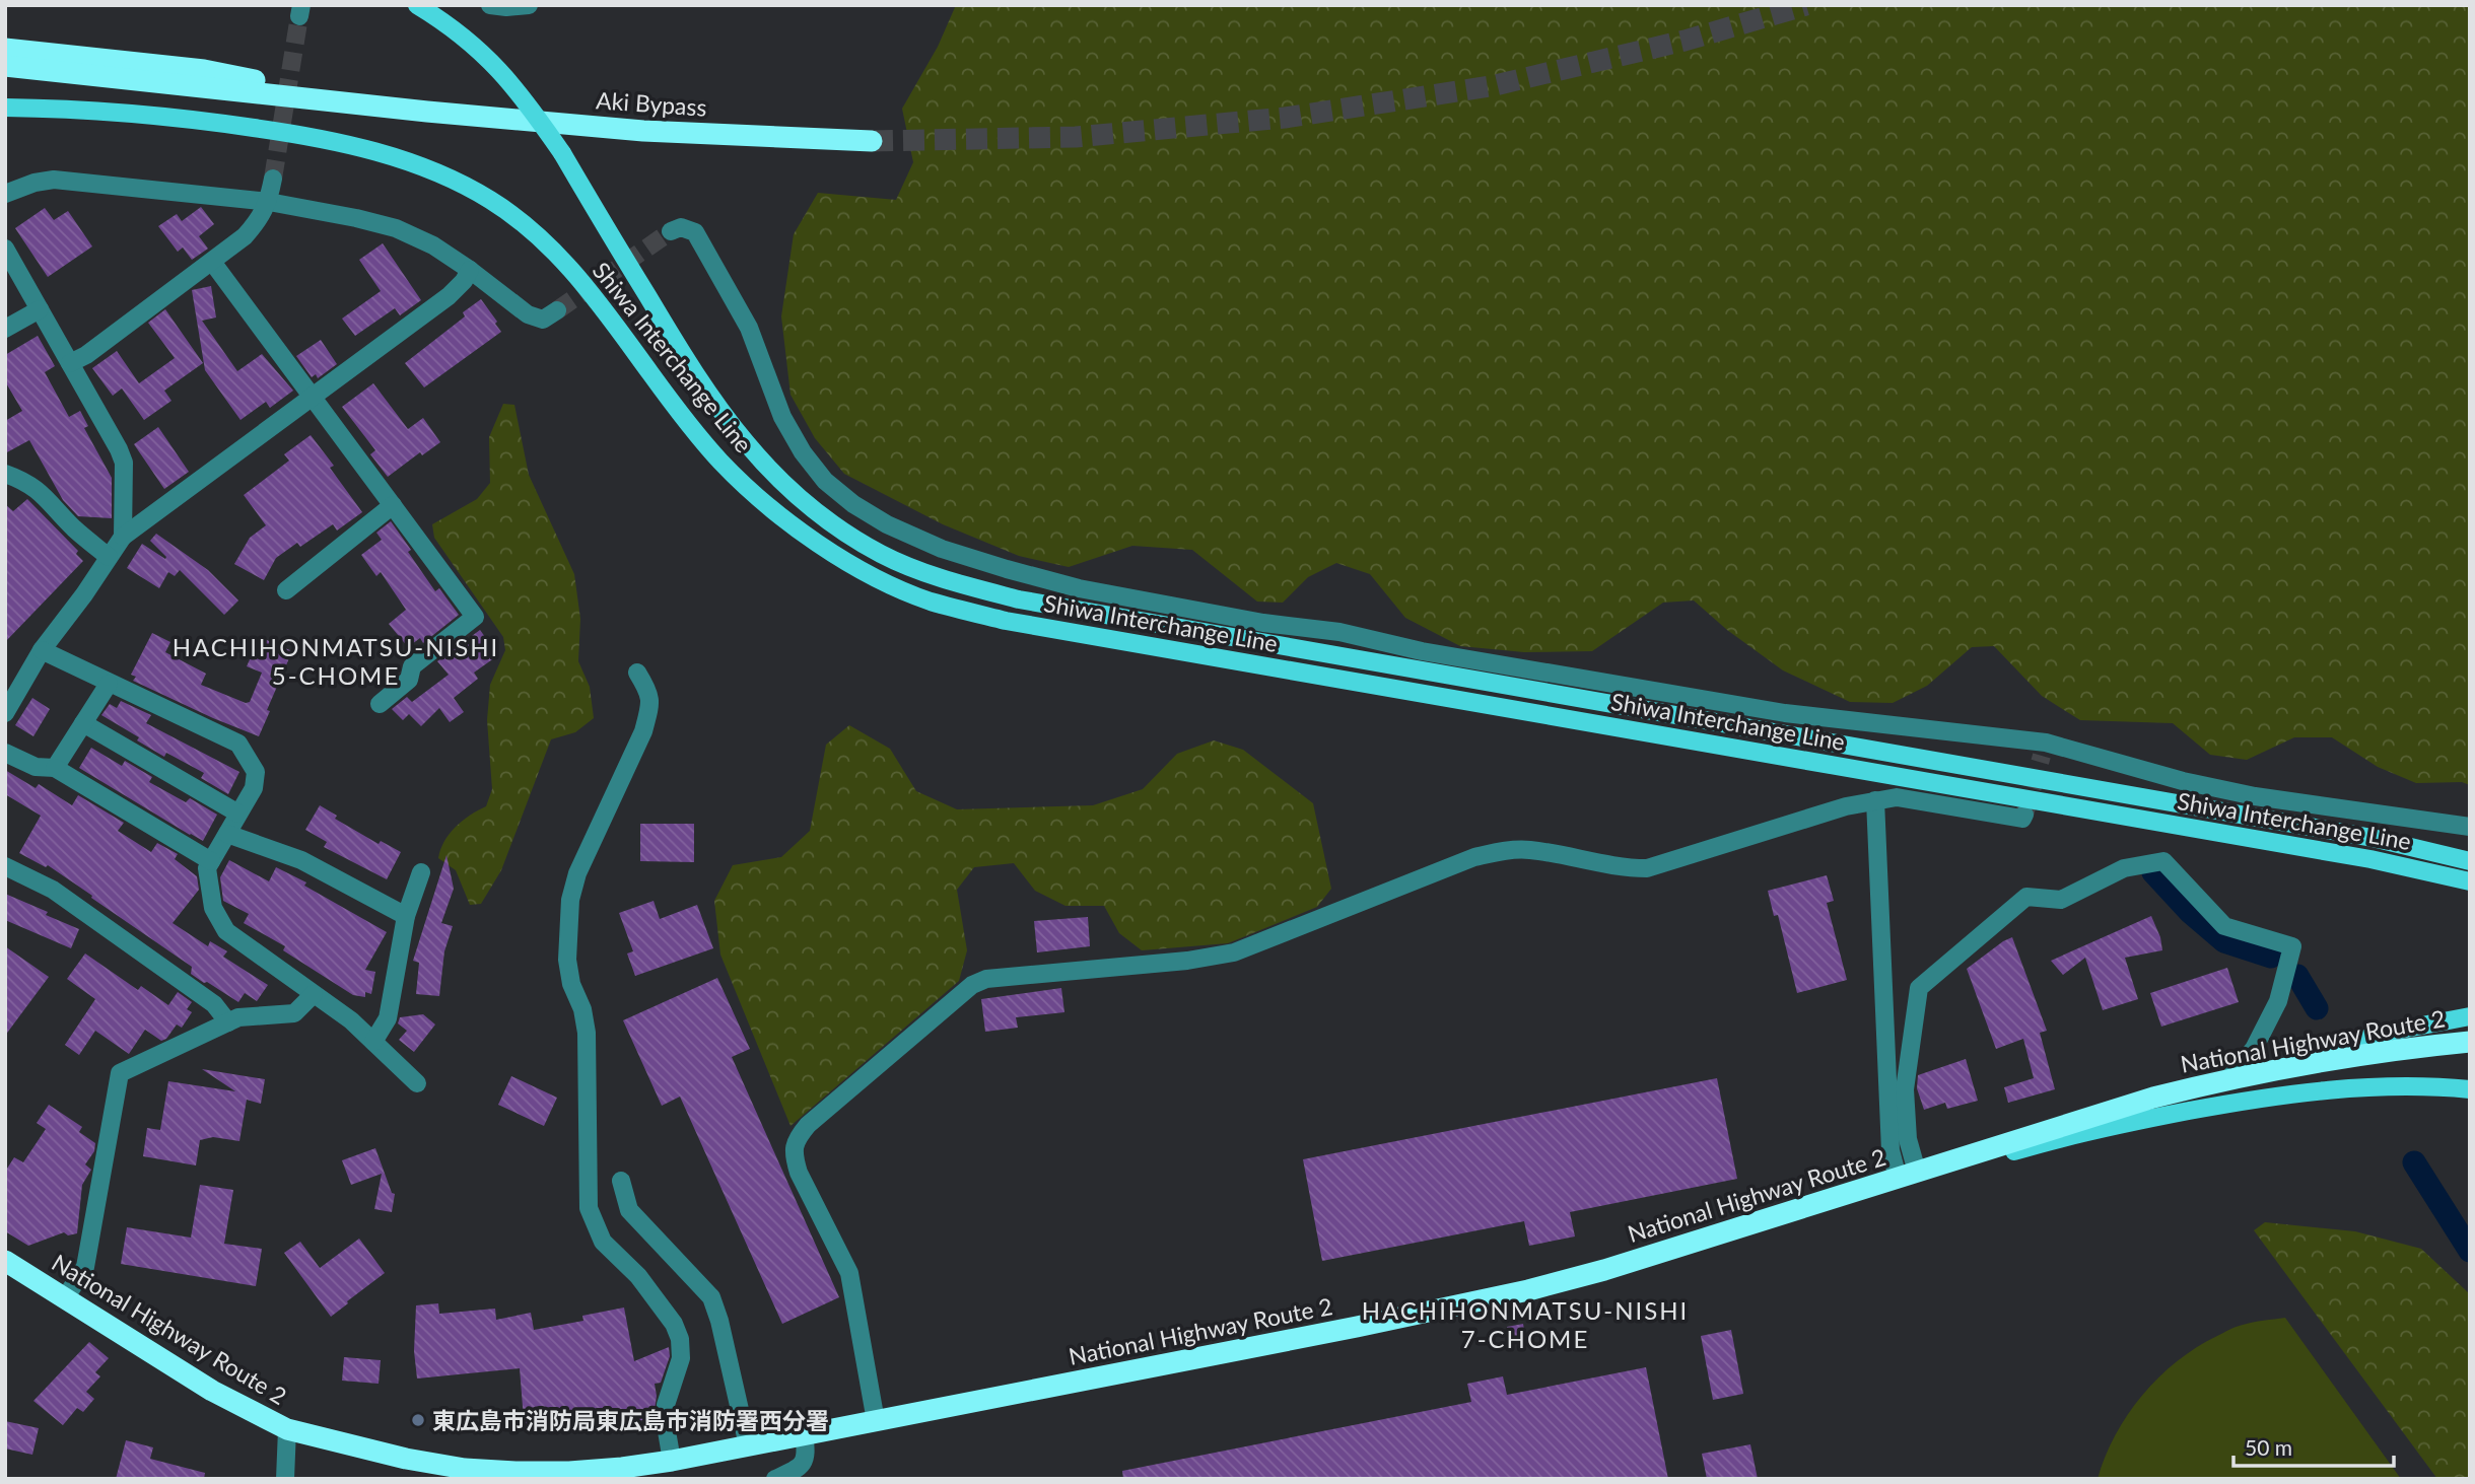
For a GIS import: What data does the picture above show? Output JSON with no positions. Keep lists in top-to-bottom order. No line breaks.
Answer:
{"streets":{"highway":["Aki Bypass","National Highway Route 2"],"main road":["Shiwa Interchange Line"]},"districts":["HACHIHONMATSU-NISHI 5-CHOME","HACHIHONMATSU-NISHI 7-CHOME"],"places":["東広島市消防局東広島市消防署西分署"],"scale_bar":"50 m"}
